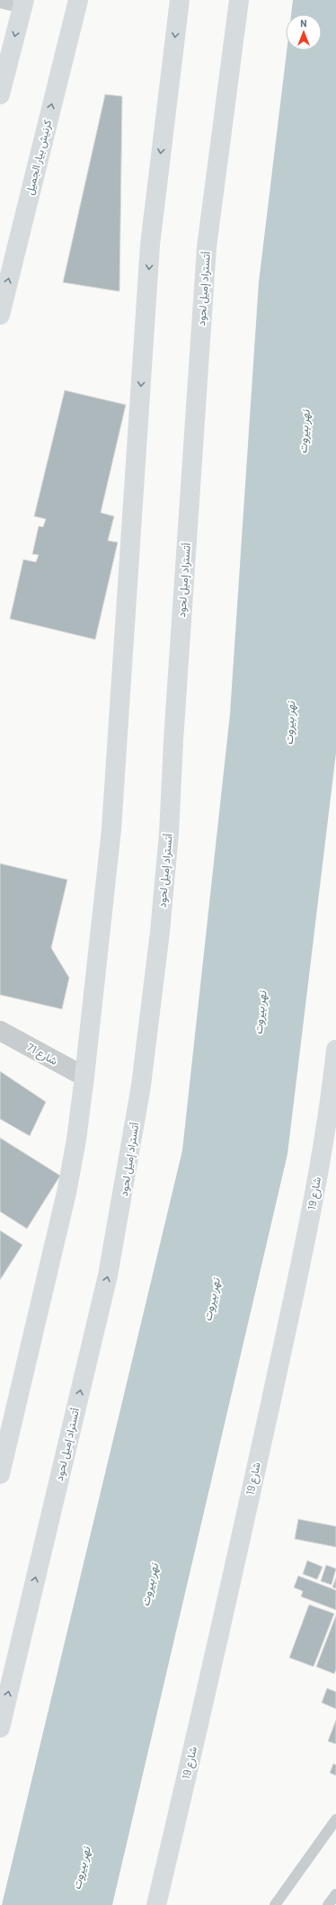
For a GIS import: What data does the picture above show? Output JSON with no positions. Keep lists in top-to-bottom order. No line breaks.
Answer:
{"streets":{"main road":["كرنيش بيار الجميل","أتستراد إميل لحود","شارع 19"],"street":["شارع 71"]},"water":["نهر بيروت"],"north":"top"}
